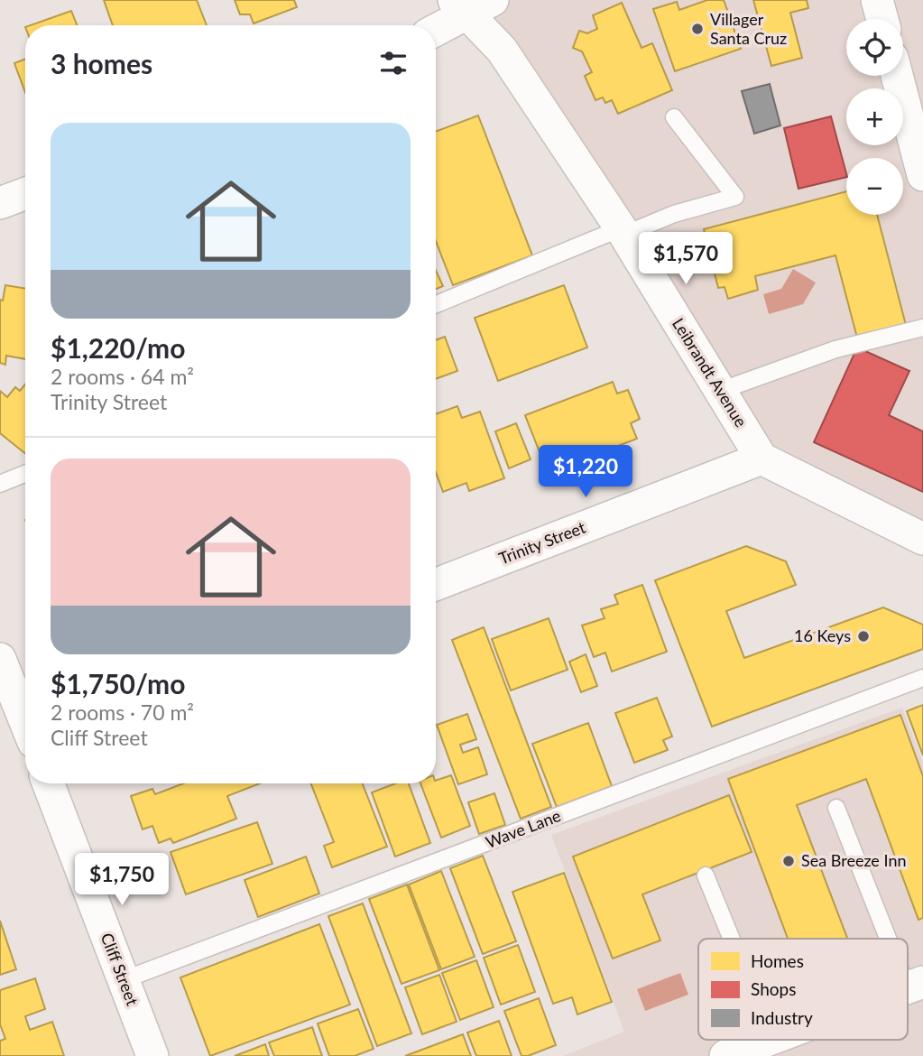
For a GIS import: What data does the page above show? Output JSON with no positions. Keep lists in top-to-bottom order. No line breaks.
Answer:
{"streets":{"street":["Leibrandt Avenue","Trinity Street","Cliff Street"],"lane":["Wave Lane"]},"crossings":[["Leibrandt Avenue","Trinity Street"],["Wave Lane","Cliff Street"]],"places":["Villager Santa Cruz","16 Keys","Sea Breeze Inn"],"legend":["Homes","Shops","Industry"],"page":{"map_buttons":["+","−"],"heading":"3 homes","list":[{"name":"$1,220/mo","note":"2 rooms · 64 m² · Trinity Street"},{"name":"$1,750/mo","note":"2 rooms · 70 m² · Cliff Street"}],"price":["$1,570","$1,220","$1,750"]}}
